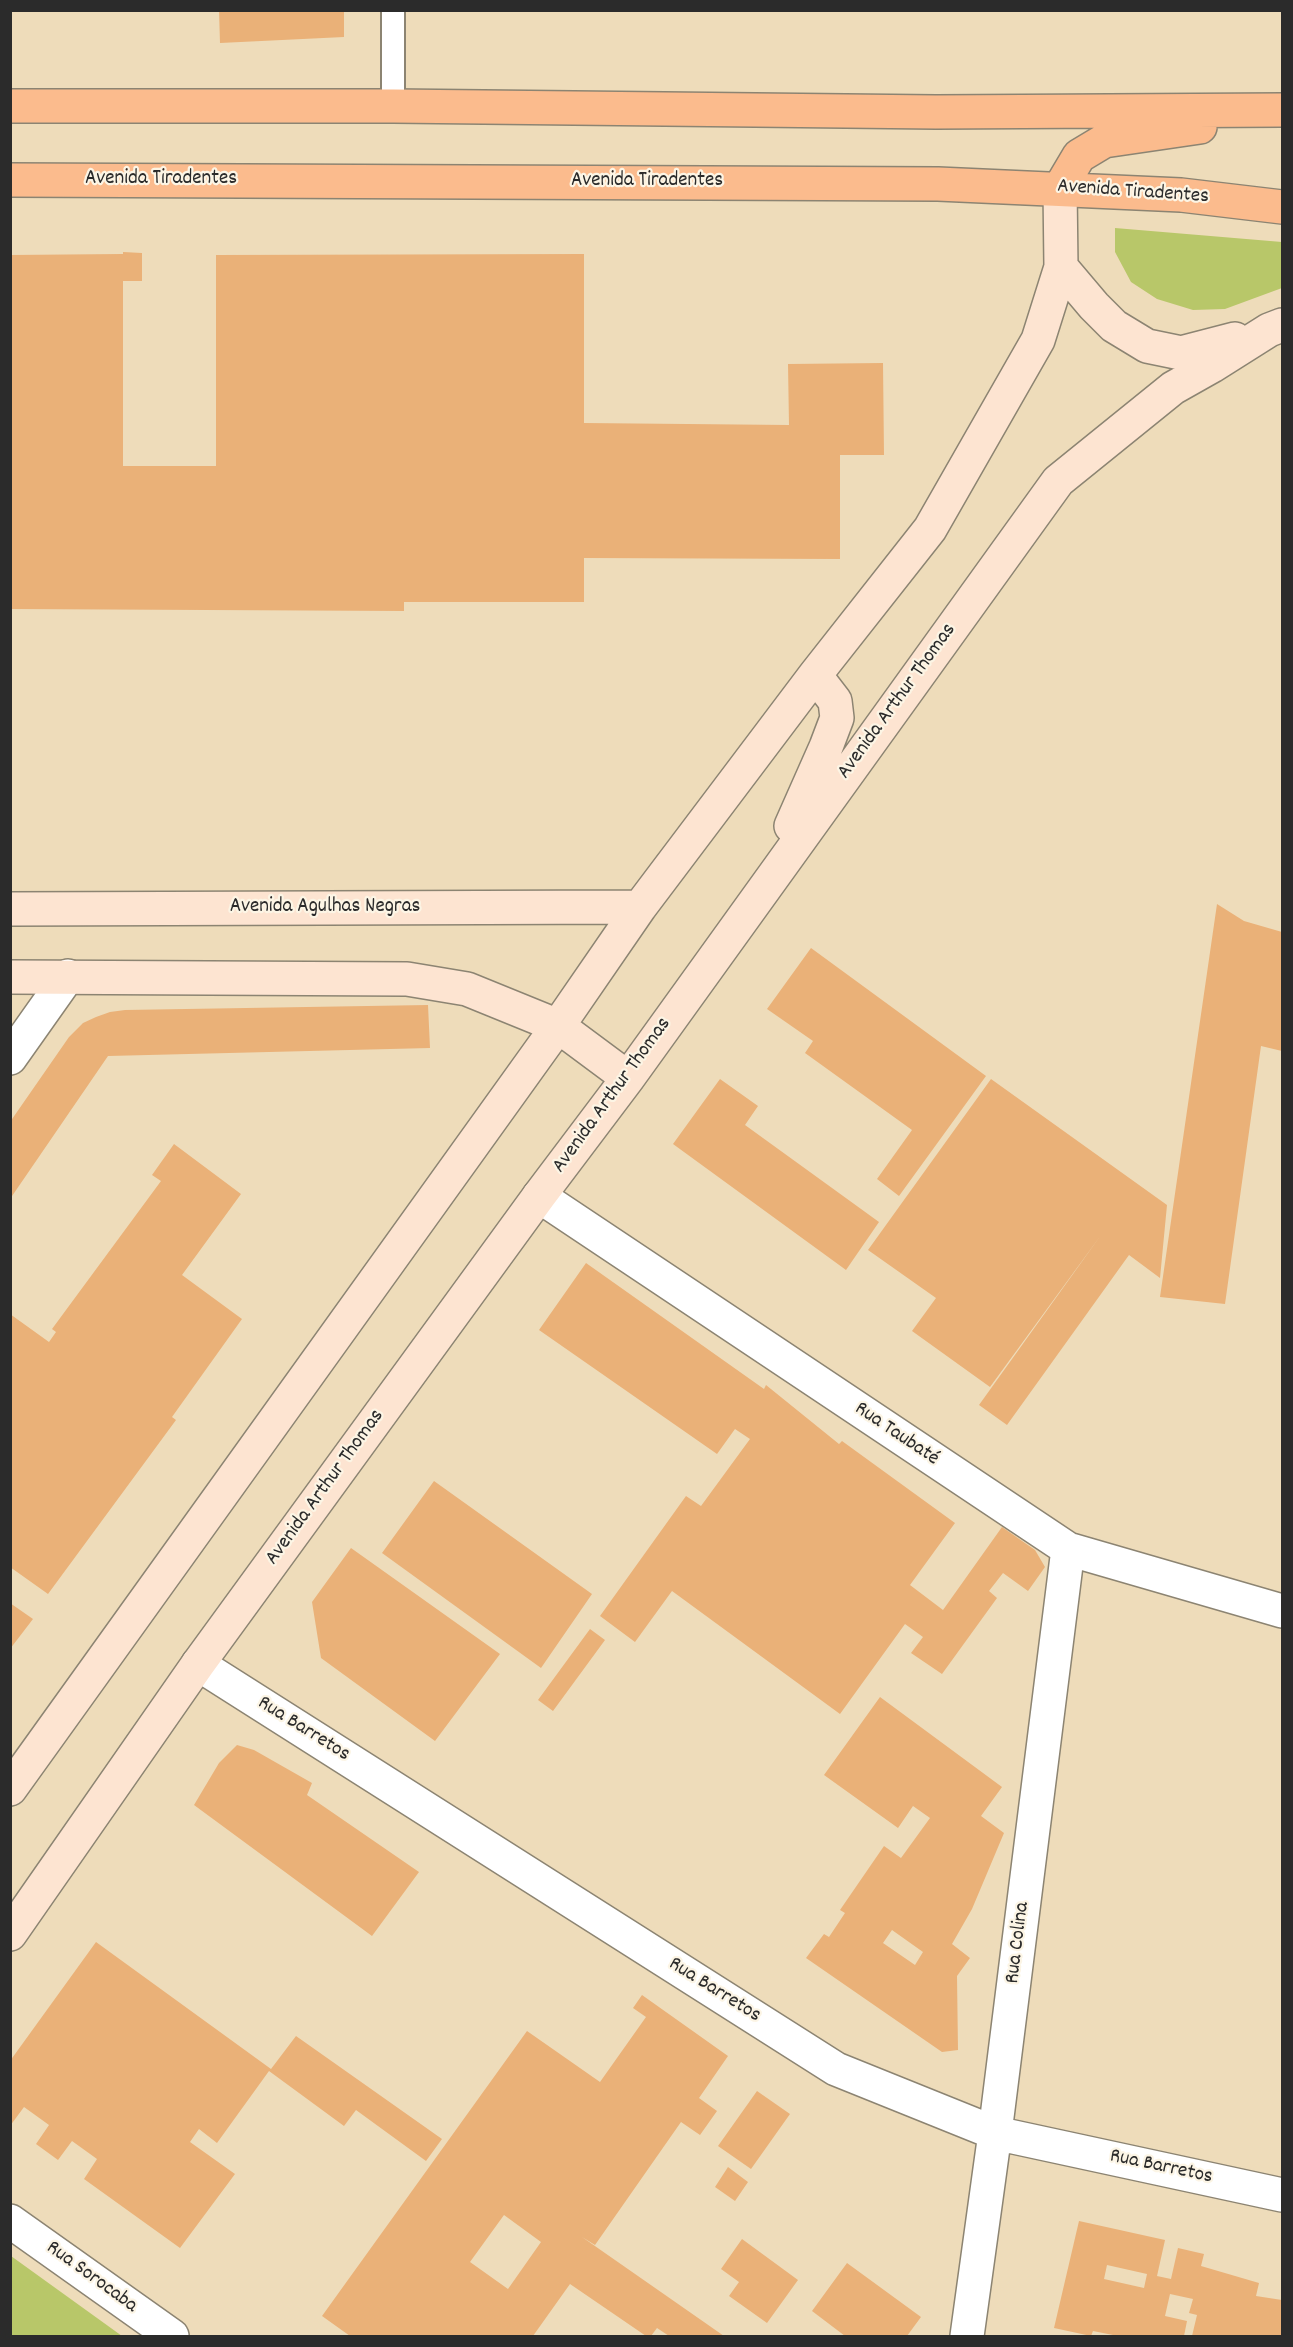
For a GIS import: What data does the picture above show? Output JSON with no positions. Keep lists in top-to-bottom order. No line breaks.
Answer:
{"streets":{"main road":["Avenida Tiradentes","Avenida Arthur Thomas","Avenida Agulhas Negras"],"street":["Rua Taubaté","Rua Barretos","Rua Colina","Rua Sorocaba"]},"crossings":[["Avenida Arthur Thomas","Rua Taubaté"],["Avenida Arthur Thomas","Rua Barretos"],["Rua Taubaté","Rua Colina"],["Rua Barretos","Rua Colina"]]}
